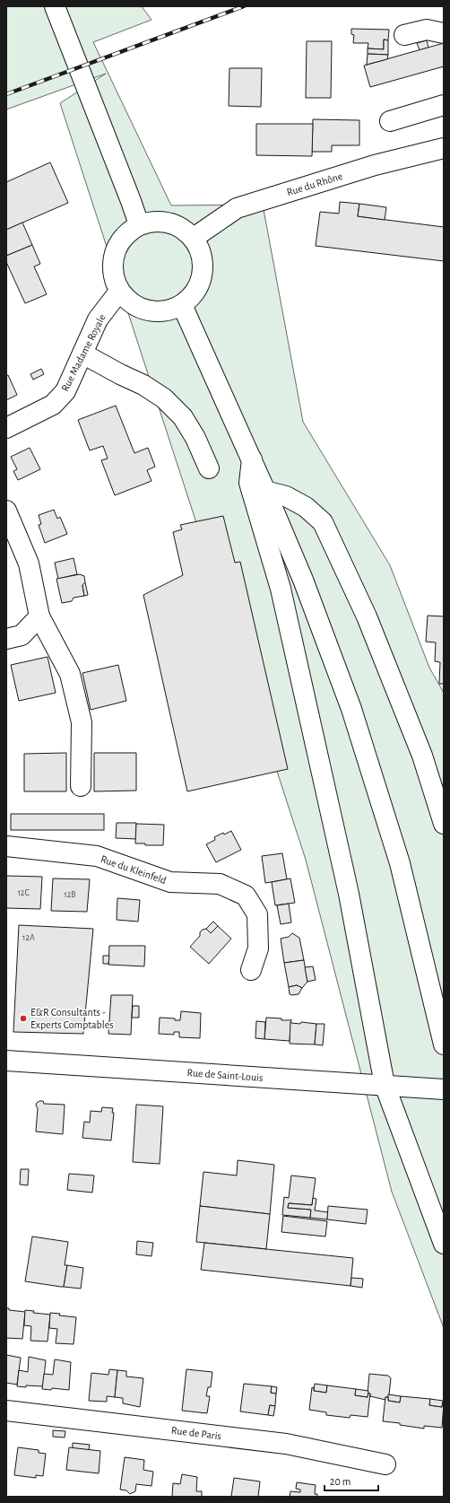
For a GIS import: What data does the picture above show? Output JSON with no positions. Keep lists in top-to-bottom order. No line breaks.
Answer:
{"streets":{"main road":["Rue du Rhône","Rue Madame Royale","Rue du Kleinfeld","Rue de Saint-Louis","Rue de Paris"]},"crossings":[["Rue du Rhône","Rue Madame Royale"]],"places":["E&R Consultants - Experts Comptables"],"house_numbers":["12C","12B","12A"],"scale_bar":"20 m"}
